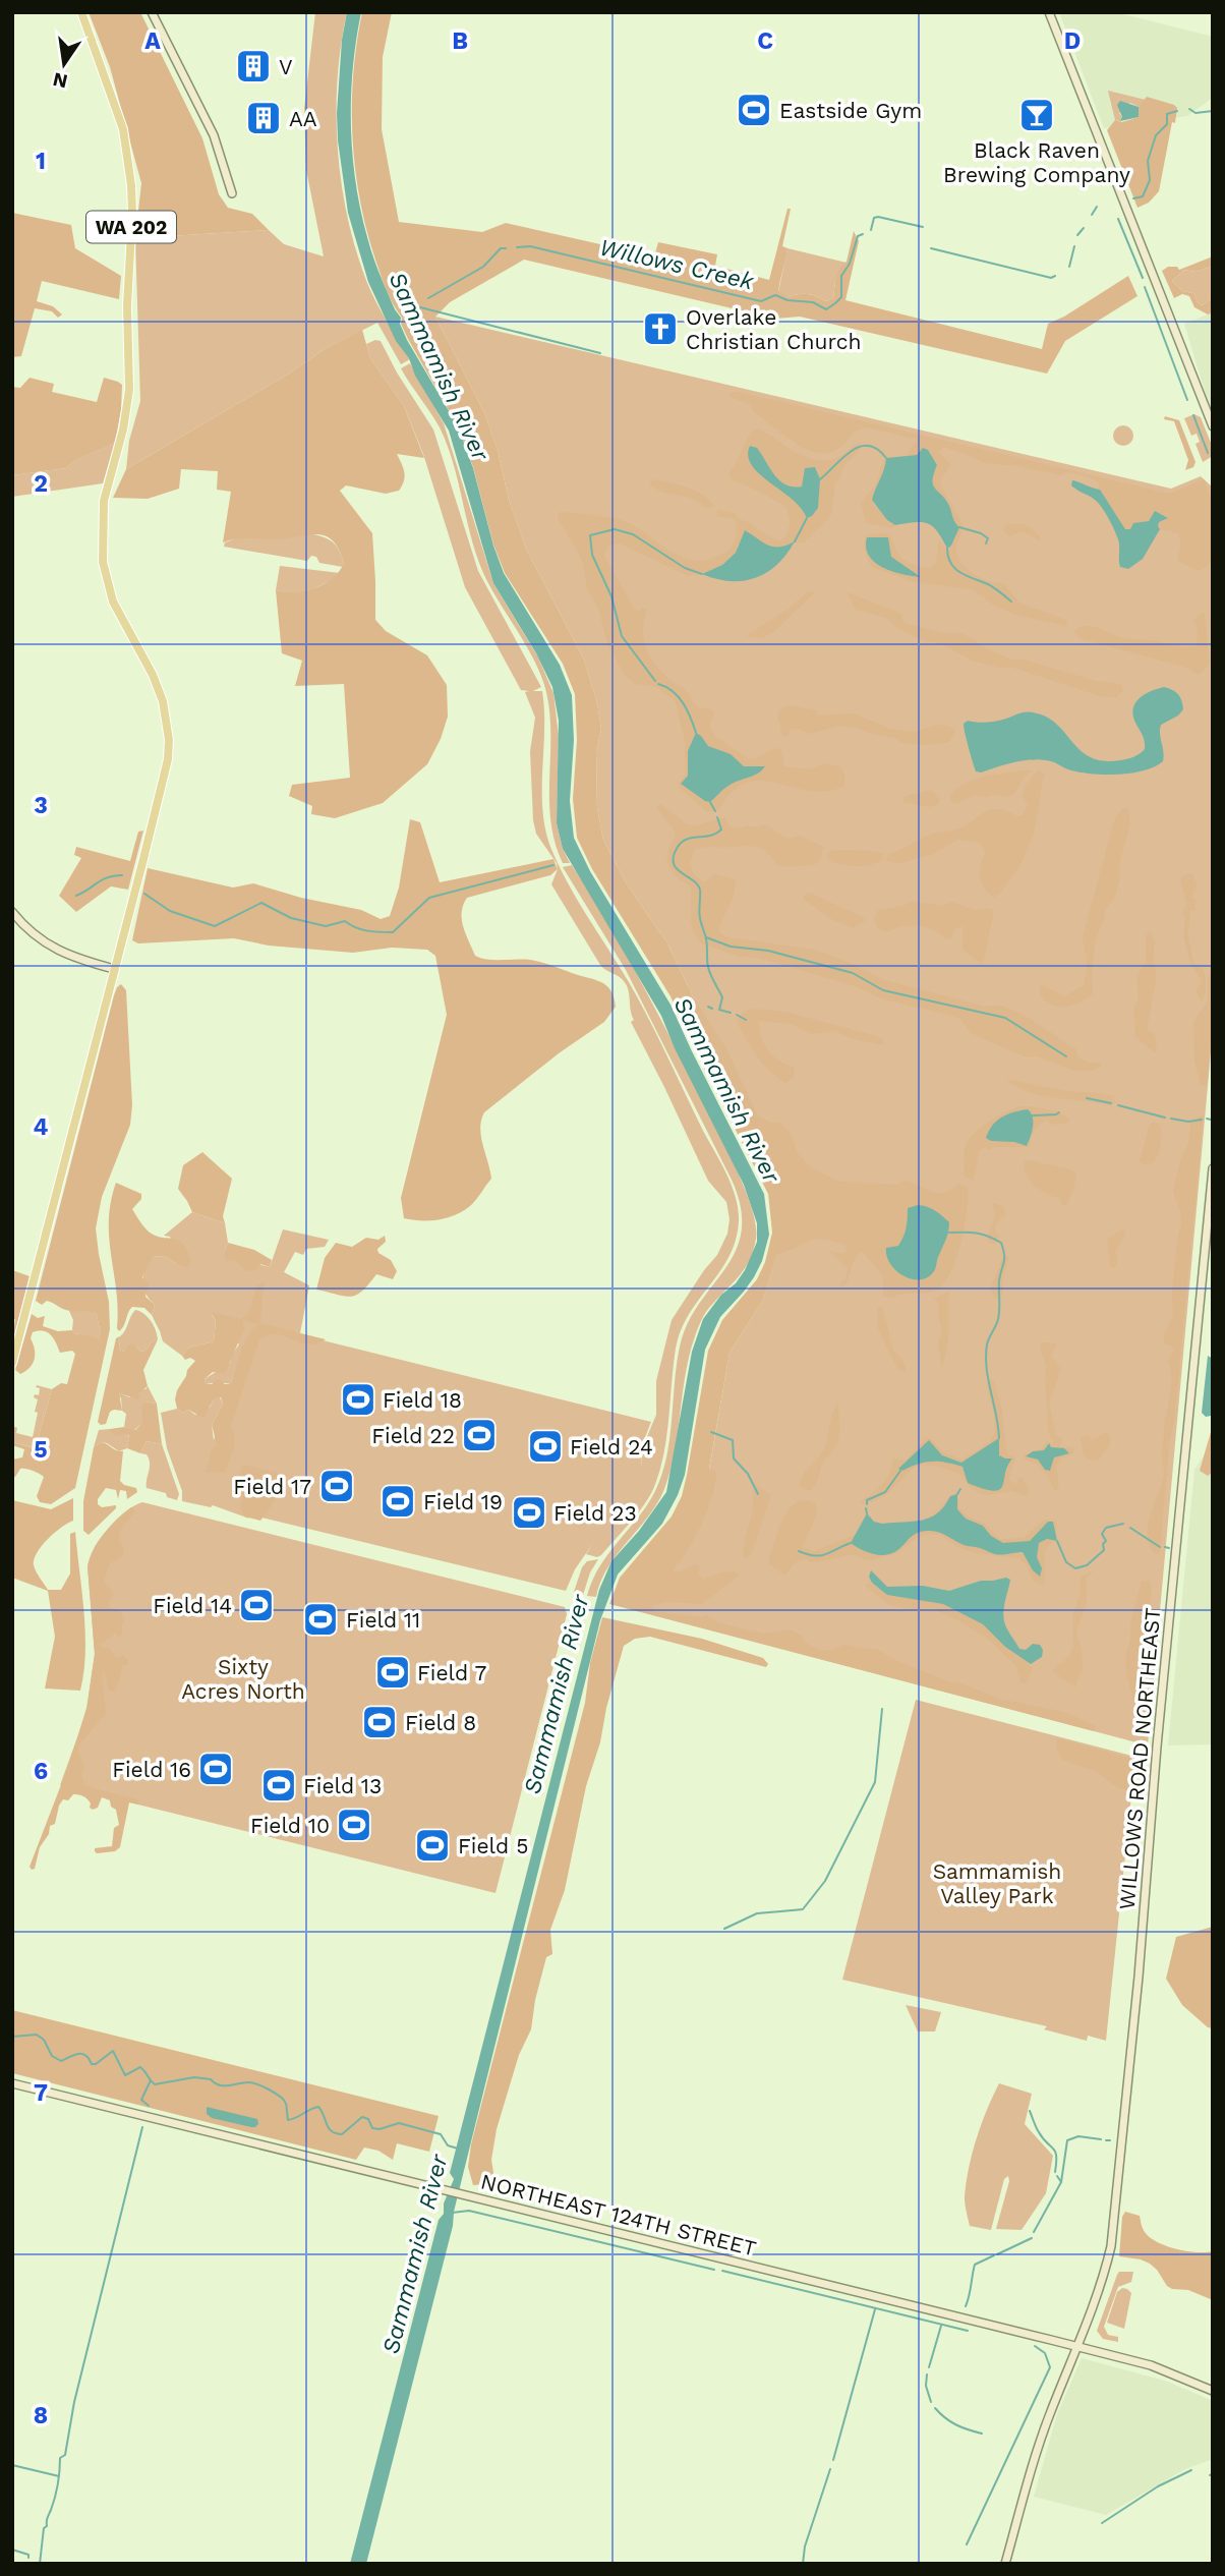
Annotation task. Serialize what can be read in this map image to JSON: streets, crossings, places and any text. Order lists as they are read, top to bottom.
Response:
{
  "streets": {
    "main road": ["WA 202", "WILLOWS ROAD NORTHEAST", "NORTHEAST 124TH STREET"]
  },
  "crossings": [
    ["WILLOWS ROAD NORTHEAST", "NORTHEAST 124TH STREET"]
  ],
  "water": ["Willows Creek", "Sammamish River"],
  "parks": ["Sixty Acres North", "Sammamish Valley Park"],
  "places": {
    "building": ["V", "AA"],
    "sports": [
      "Eastside Gym",
      "Field 18",
      "Field 22",
      "Field 24",
      "Field 17",
      "Field 19",
      "Field 23",
      "Field 14",
      "Field 11",
      "Field 7",
      "Field 8",
      "Field 16",
      "Field 13",
      "Field 10",
      "Field 5"
    ],
    "bar": ["Black Raven Brewing Company"],
    "church": ["Overlake Christian Church"]
  },
  "north": "bottom",
  "grid": {
    "columns": [
      "A",
      "B",
      "C",
      "D"
    ],
    "rows": [
      "1",
      "2",
      "3",
      "4",
      "5",
      "6",
      "7",
      "8"
    ]
  }
}
